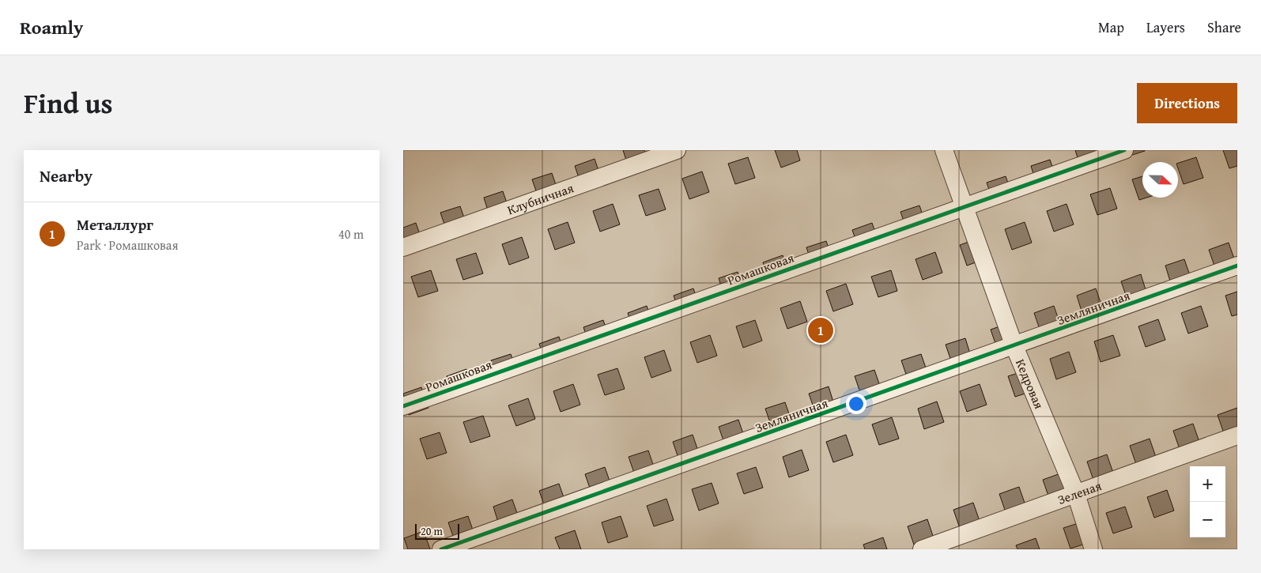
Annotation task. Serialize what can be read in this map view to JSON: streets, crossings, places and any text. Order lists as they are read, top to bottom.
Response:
{
  "streets": {
    "street": [
      "Клубничная",
      "Ромашковая",
      "Земляничная",
      "Кедровая",
      "Зеленая"
    ]
  },
  "crossings": [
    ["Ромашковая", "Кедровая"],
    ["Земляничная", "Кедровая"],
    ["Кедровая", "Зеленая"]
  ],
  "scale_bar": "20 m",
  "north": "right",
  "page": {
    "header": "Roamly",
    "nav": ["Map", "Layers", "Share"],
    "title": "Find us",
    "buttons": "Directions",
    "heading": "Nearby",
    "list": [
      {
        "mark": "1",
        "name": "Металлург",
        "note": "Park · Ромашковая",
        "value": "40 m"
      }
    ],
    "pins": "1",
    "map_buttons": ["+", "−"],
    "scale": "20 m"
  }
}
